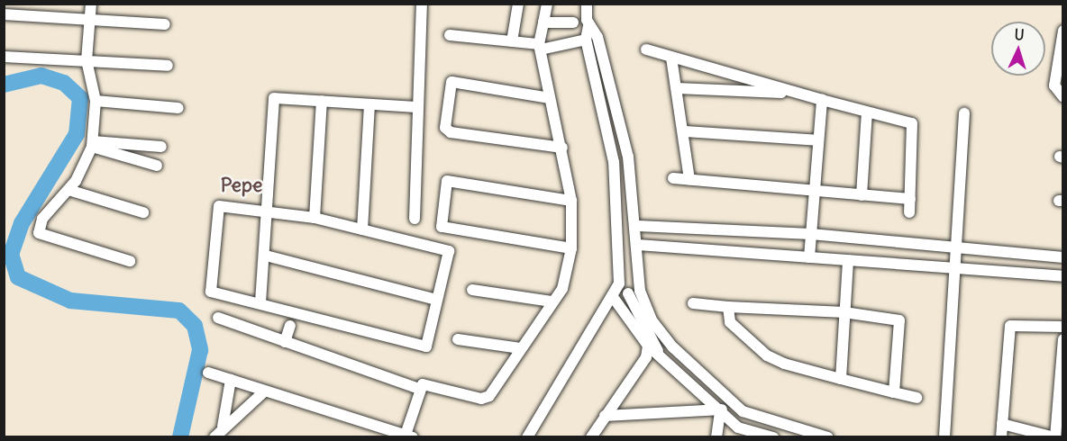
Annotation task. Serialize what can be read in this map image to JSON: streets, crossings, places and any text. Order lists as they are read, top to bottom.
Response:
{
  "districts": ["Pepe"],
  "north": "top"
}
